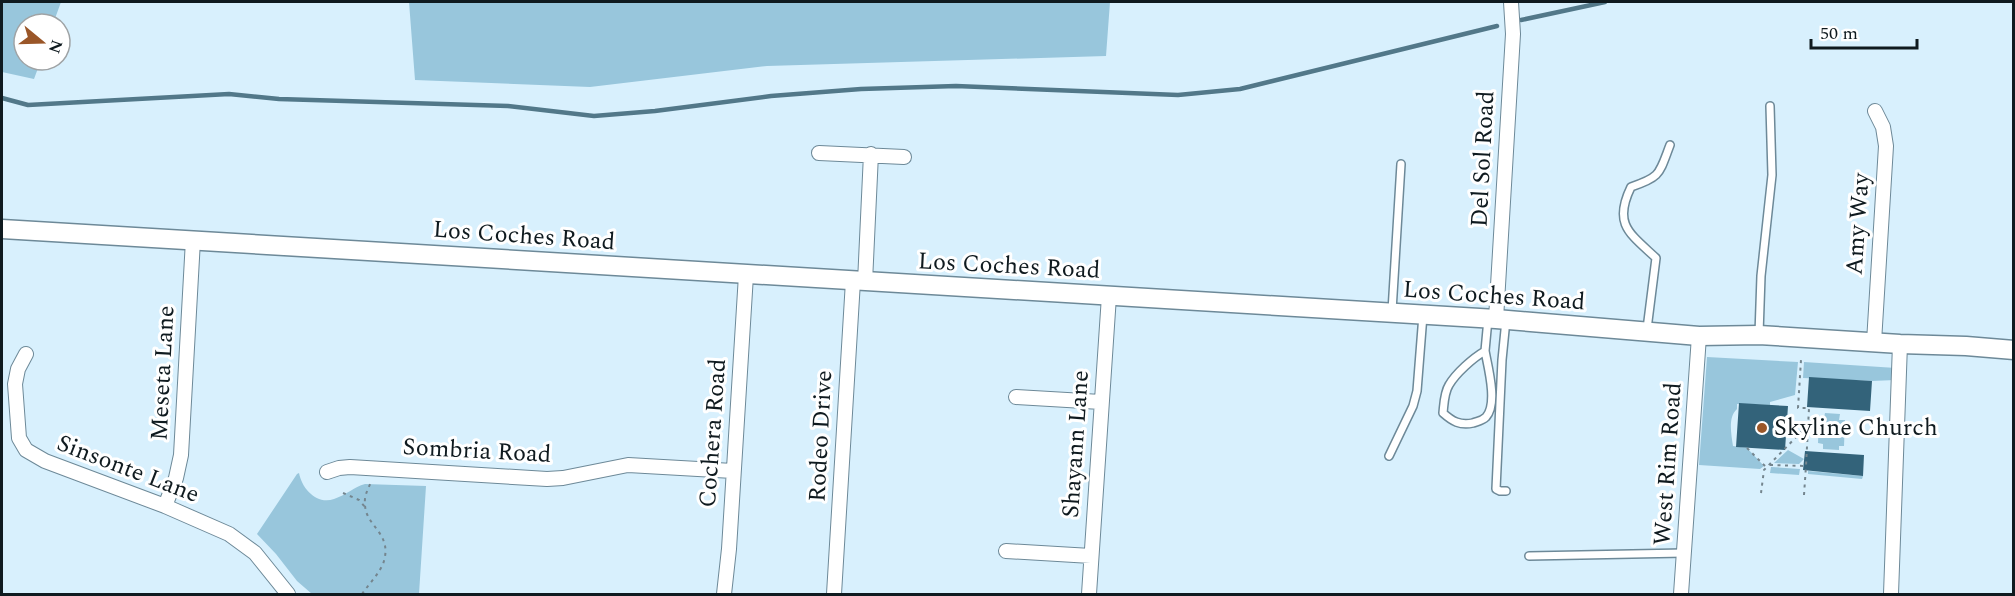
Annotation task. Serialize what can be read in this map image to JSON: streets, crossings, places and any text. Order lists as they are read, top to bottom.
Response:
{
  "streets": {
    "main road": ["Los Coches Road"],
    "street": [
      "Del Sol Road",
      "Amy Way",
      "Meseta Lane",
      "Cochera Road",
      "Rodeo Drive",
      "Shayann Lane",
      "Sombria Road",
      "West Rim Road",
      "Sinsonte Lane"
    ]
  },
  "crossings": [
    ["Del Sol Road", "Los Coches Road"],
    ["Amy Way", "Los Coches Road"],
    ["Los Coches Road", "Meseta Lane"],
    ["Los Coches Road", "Cochera Road"],
    ["Los Coches Road", "Rodeo Drive"],
    ["Los Coches Road", "Shayann Lane"],
    ["Los Coches Road", "West Rim Road"],
    ["Meseta Lane", "Sinsonte Lane"],
    ["Cochera Road", "Sombria Road"]
  ],
  "places": ["Skyline Church"],
  "scale_bar": "50 m",
  "north": "right"
}
